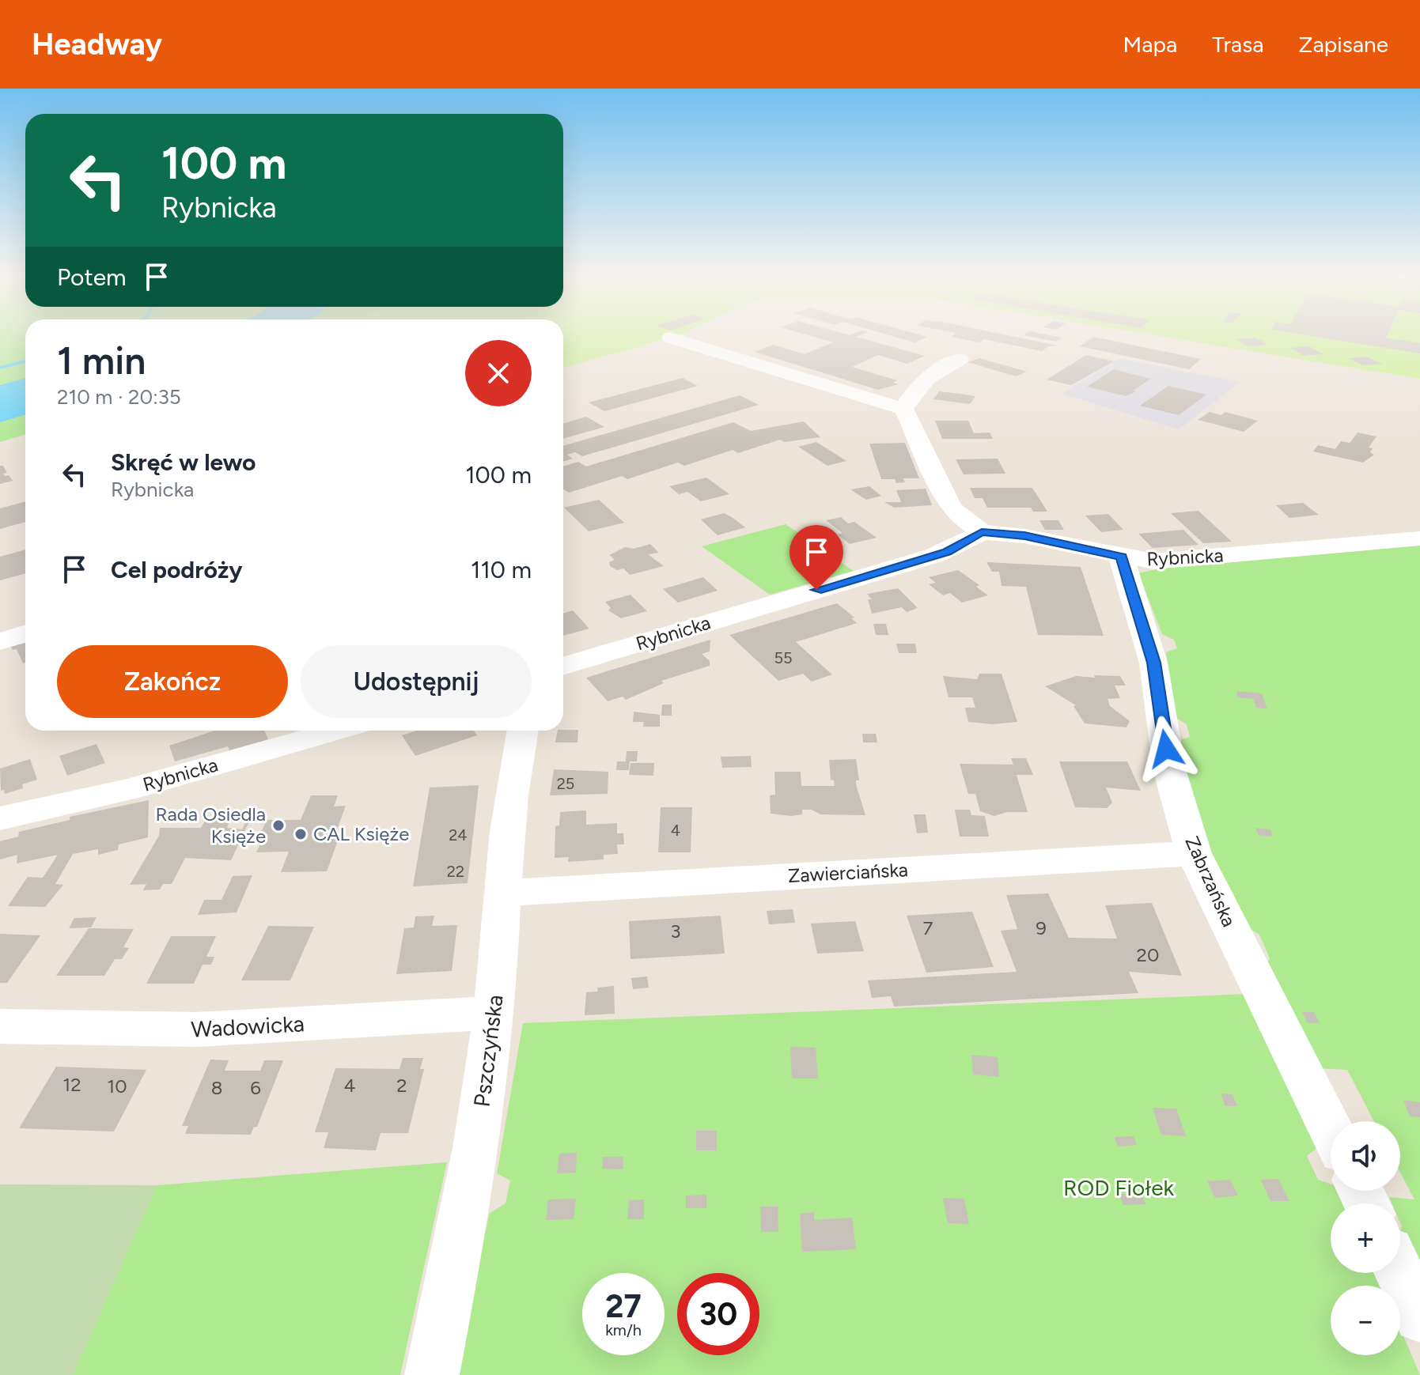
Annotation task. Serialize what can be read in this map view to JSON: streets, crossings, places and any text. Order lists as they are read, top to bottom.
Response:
{
  "streets": {
    "street": [
      "Rybnicka",
      "Zawierciańska",
      "Zabrzańska",
      "Wadowicka",
      "Pszczyńska"
    ]
  },
  "crossings": [
    ["Rybnicka", "Zabrzańska"],
    ["Zawierciańska", "Zabrzańska"],
    ["Zawierciańska", "Pszczyńska"],
    ["Wadowicka", "Pszczyńska"]
  ],
  "parks": ["ROD Fiołek"],
  "places": ["Rada Osiedla Księże", "CAL Księże"],
  "house_numbers": [
    "55",
    "25",
    "4",
    "24",
    "22",
    "7",
    "9",
    "3",
    "20",
    "12",
    "4",
    "2",
    "10",
    "8",
    "6"
  ],
  "page": {
    "header": "Headway",
    "nav": ["Mapa", "Trasa", "Zapisane"],
    "turn": ["100 m", "Rybnicka"],
    "then": "Potem",
    "heading": ["1 min", "210 m · 20:35"],
    "list": [
      {
        "name": "Skręć w lewo",
        "note": "Rybnicka",
        "value": "100 m"
      },
      {
        "name": "Cel podróży",
        "value": "110 m"
      }
    ],
    "buttons": ["Zakończ", "Udostępnij"],
    "map_buttons": ["+", "−"],
    "speed": "27 km/h",
    "limit": "30"
  }
}
